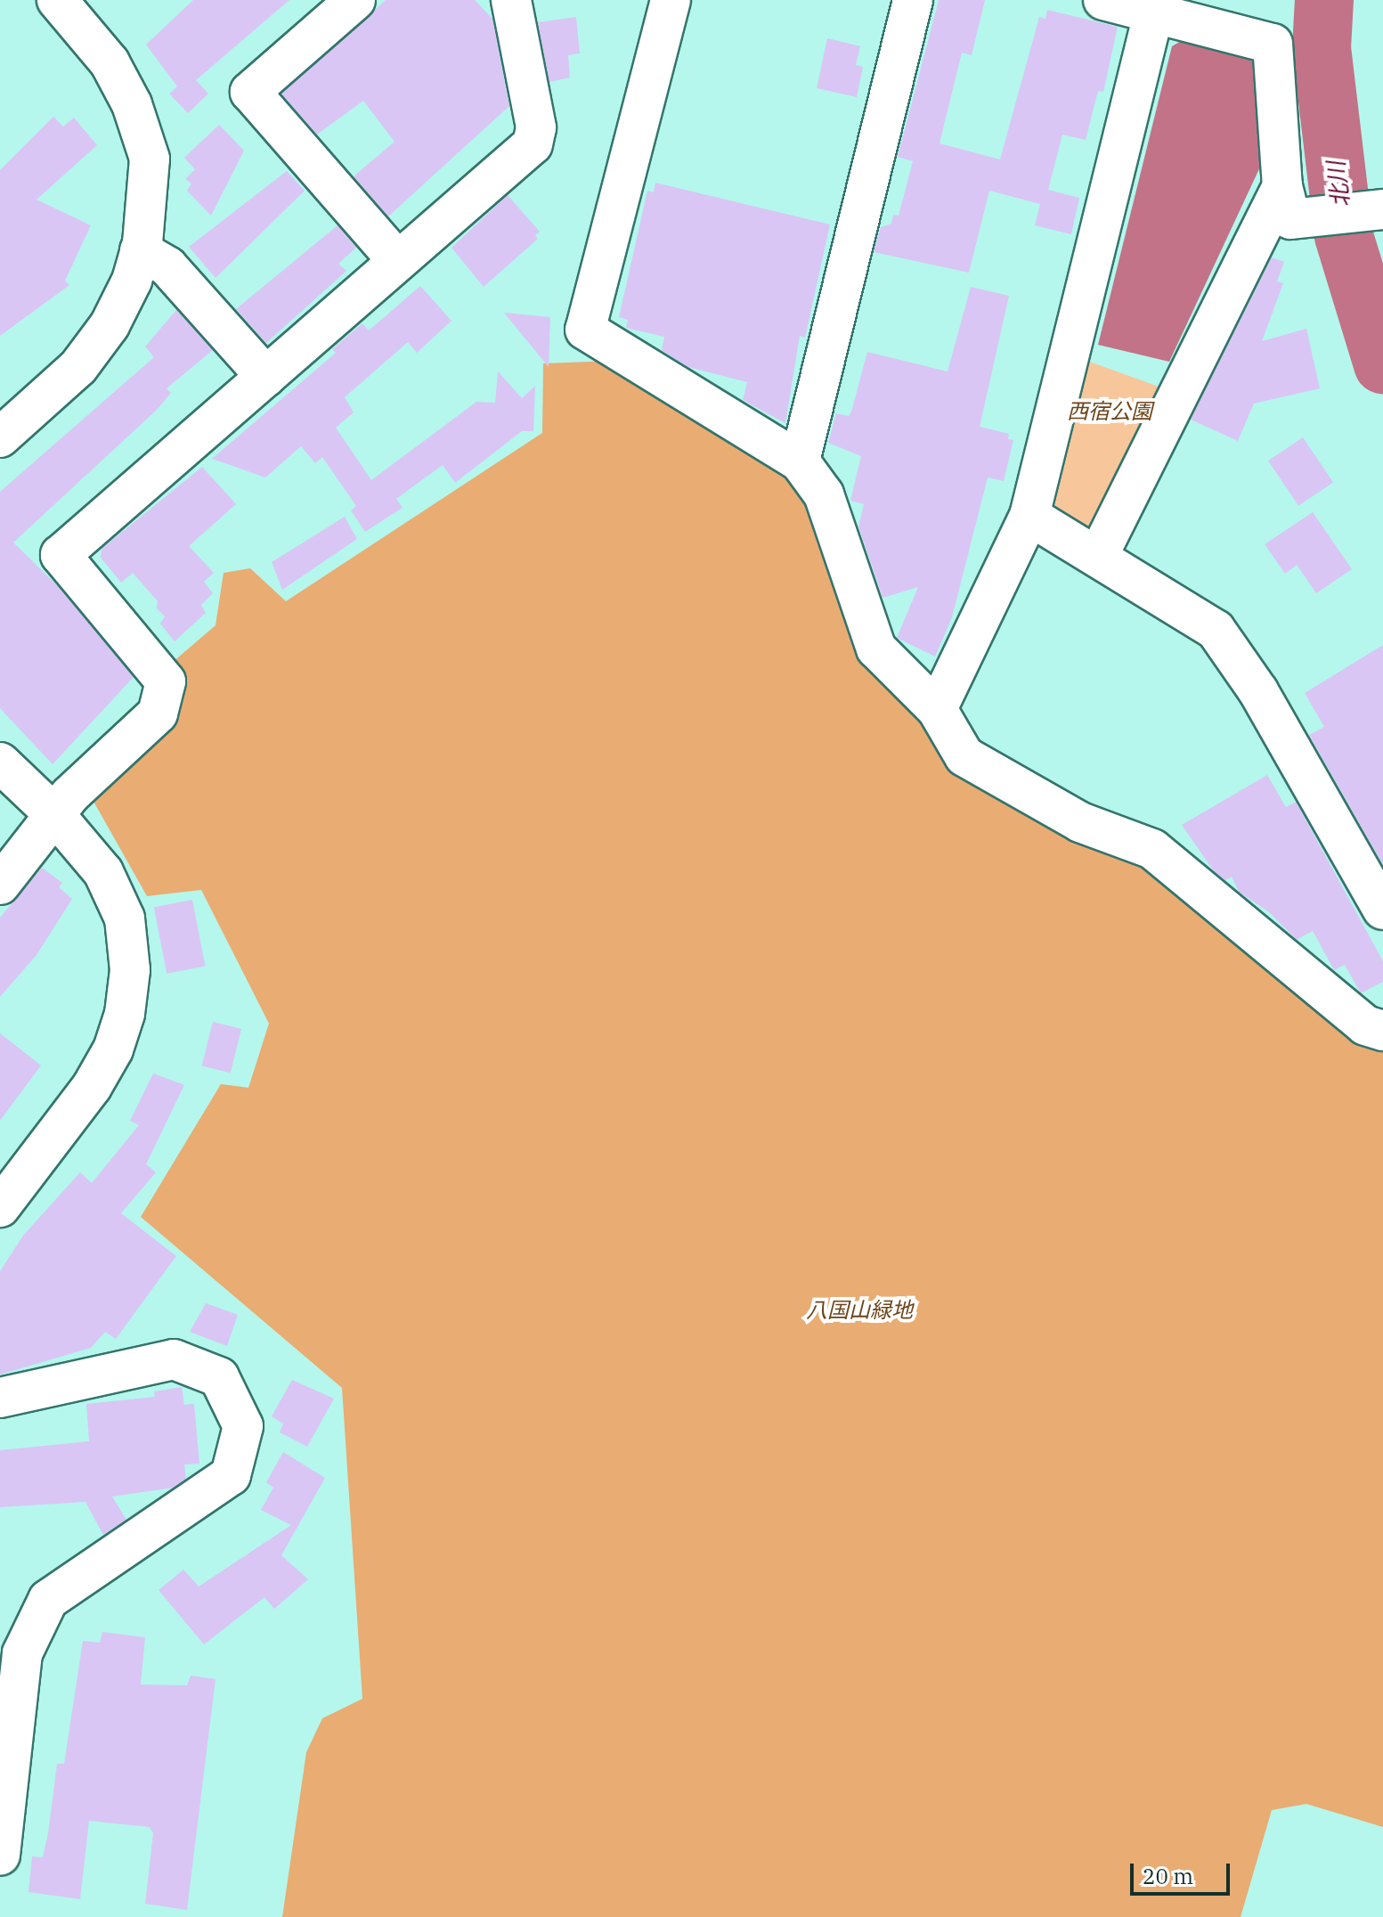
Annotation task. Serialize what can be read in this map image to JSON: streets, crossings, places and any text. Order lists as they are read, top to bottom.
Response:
{
  "water": ["北川"],
  "parks": ["西宿公園", "八国山緑地"],
  "scale_bar": "20 m"
}
